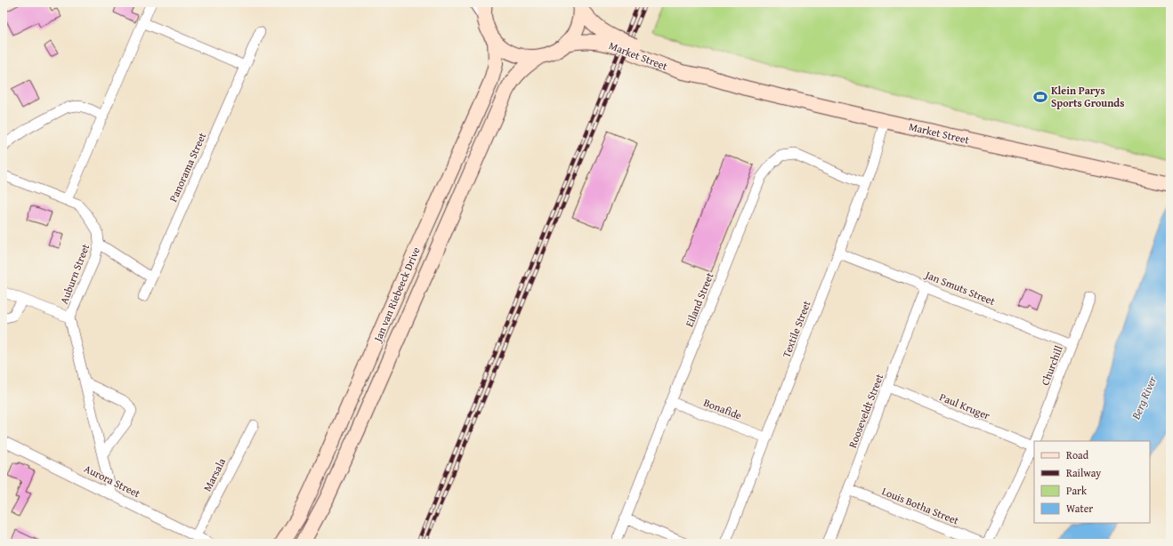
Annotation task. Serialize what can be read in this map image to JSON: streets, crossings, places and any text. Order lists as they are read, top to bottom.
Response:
{
  "streets": {
    "main road": ["Market Street", "Jan van Riebeeck Drive"],
    "street": [
      "Panorama Street",
      "Auburn Street",
      "Jan Smuts Street",
      "Eiland Street",
      "Textile Street",
      "Churchill",
      "Paul Kruger",
      "Bonafide",
      "Rooseveldt Street",
      "Marsala",
      "Aurora Street",
      "Louis Botha Street"
    ]
  },
  "crossings": [
    ["Market Street", "Textile Street"],
    ["Auburn Street", "Aurora Street"],
    ["Jan Smuts Street", "Textile Street"],
    ["Jan Smuts Street", "Churchill"],
    ["Jan Smuts Street", "Rooseveldt Street"],
    ["Eiland Street", "Textile Street"],
    ["Eiland Street", "Bonafide"],
    ["Textile Street", "Bonafide"],
    ["Paul Kruger", "Rooseveldt Street"],
    ["Rooseveldt Street", "Louis Botha Street"],
    ["Marsala", "Aurora Street"]
  ],
  "water": ["Berg River"],
  "places": {
    "sports": ["Klein Parys Sports Grounds"]
  },
  "legend": [
    "Road",
    "Railway",
    "Park",
    "Water"
  ]
}
